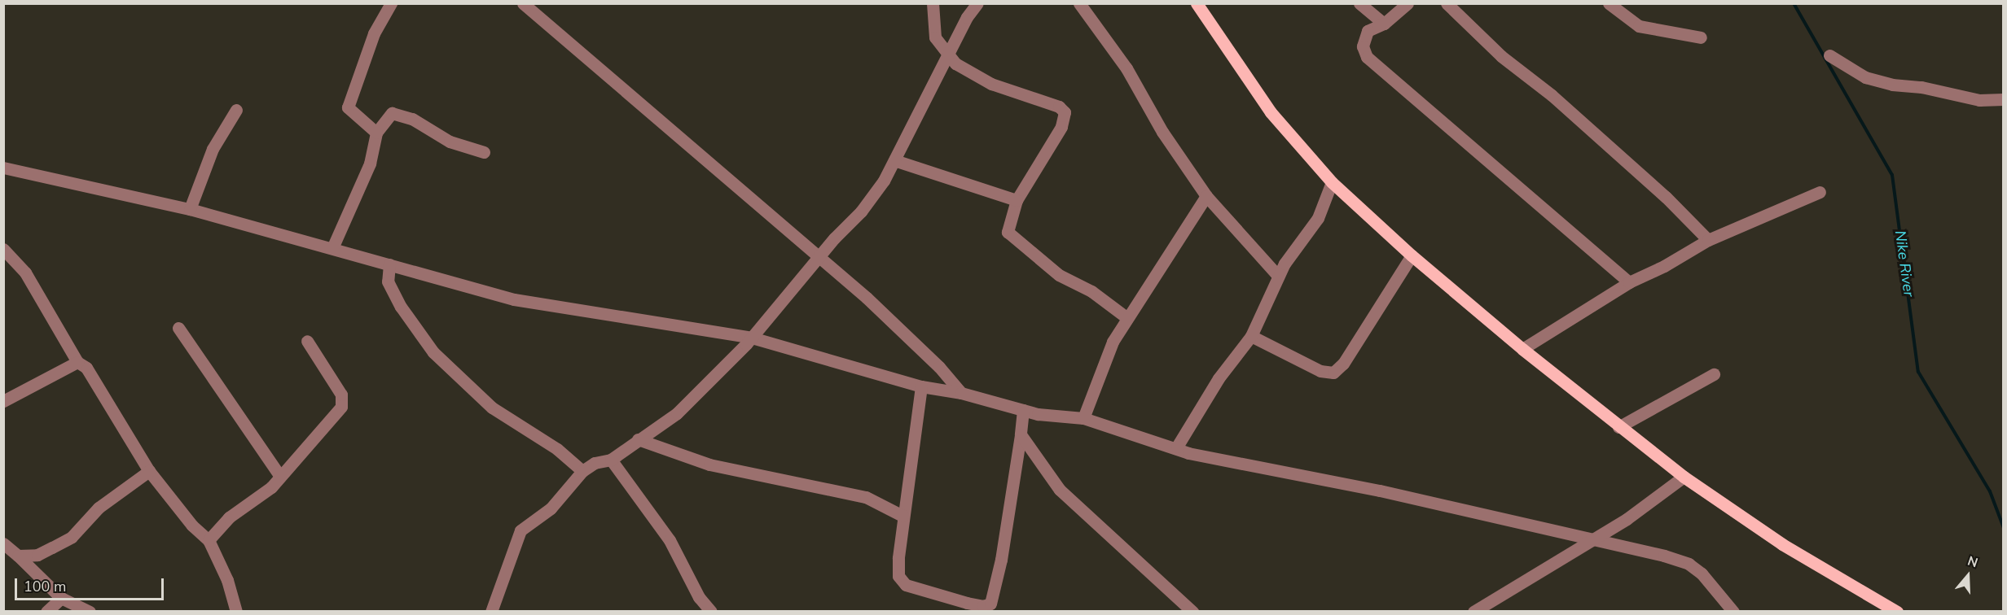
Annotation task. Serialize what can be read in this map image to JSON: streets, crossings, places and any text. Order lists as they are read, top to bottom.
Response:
{
  "water": ["Nike River"],
  "scale_bar": "100 m",
  "north": "top"
}
